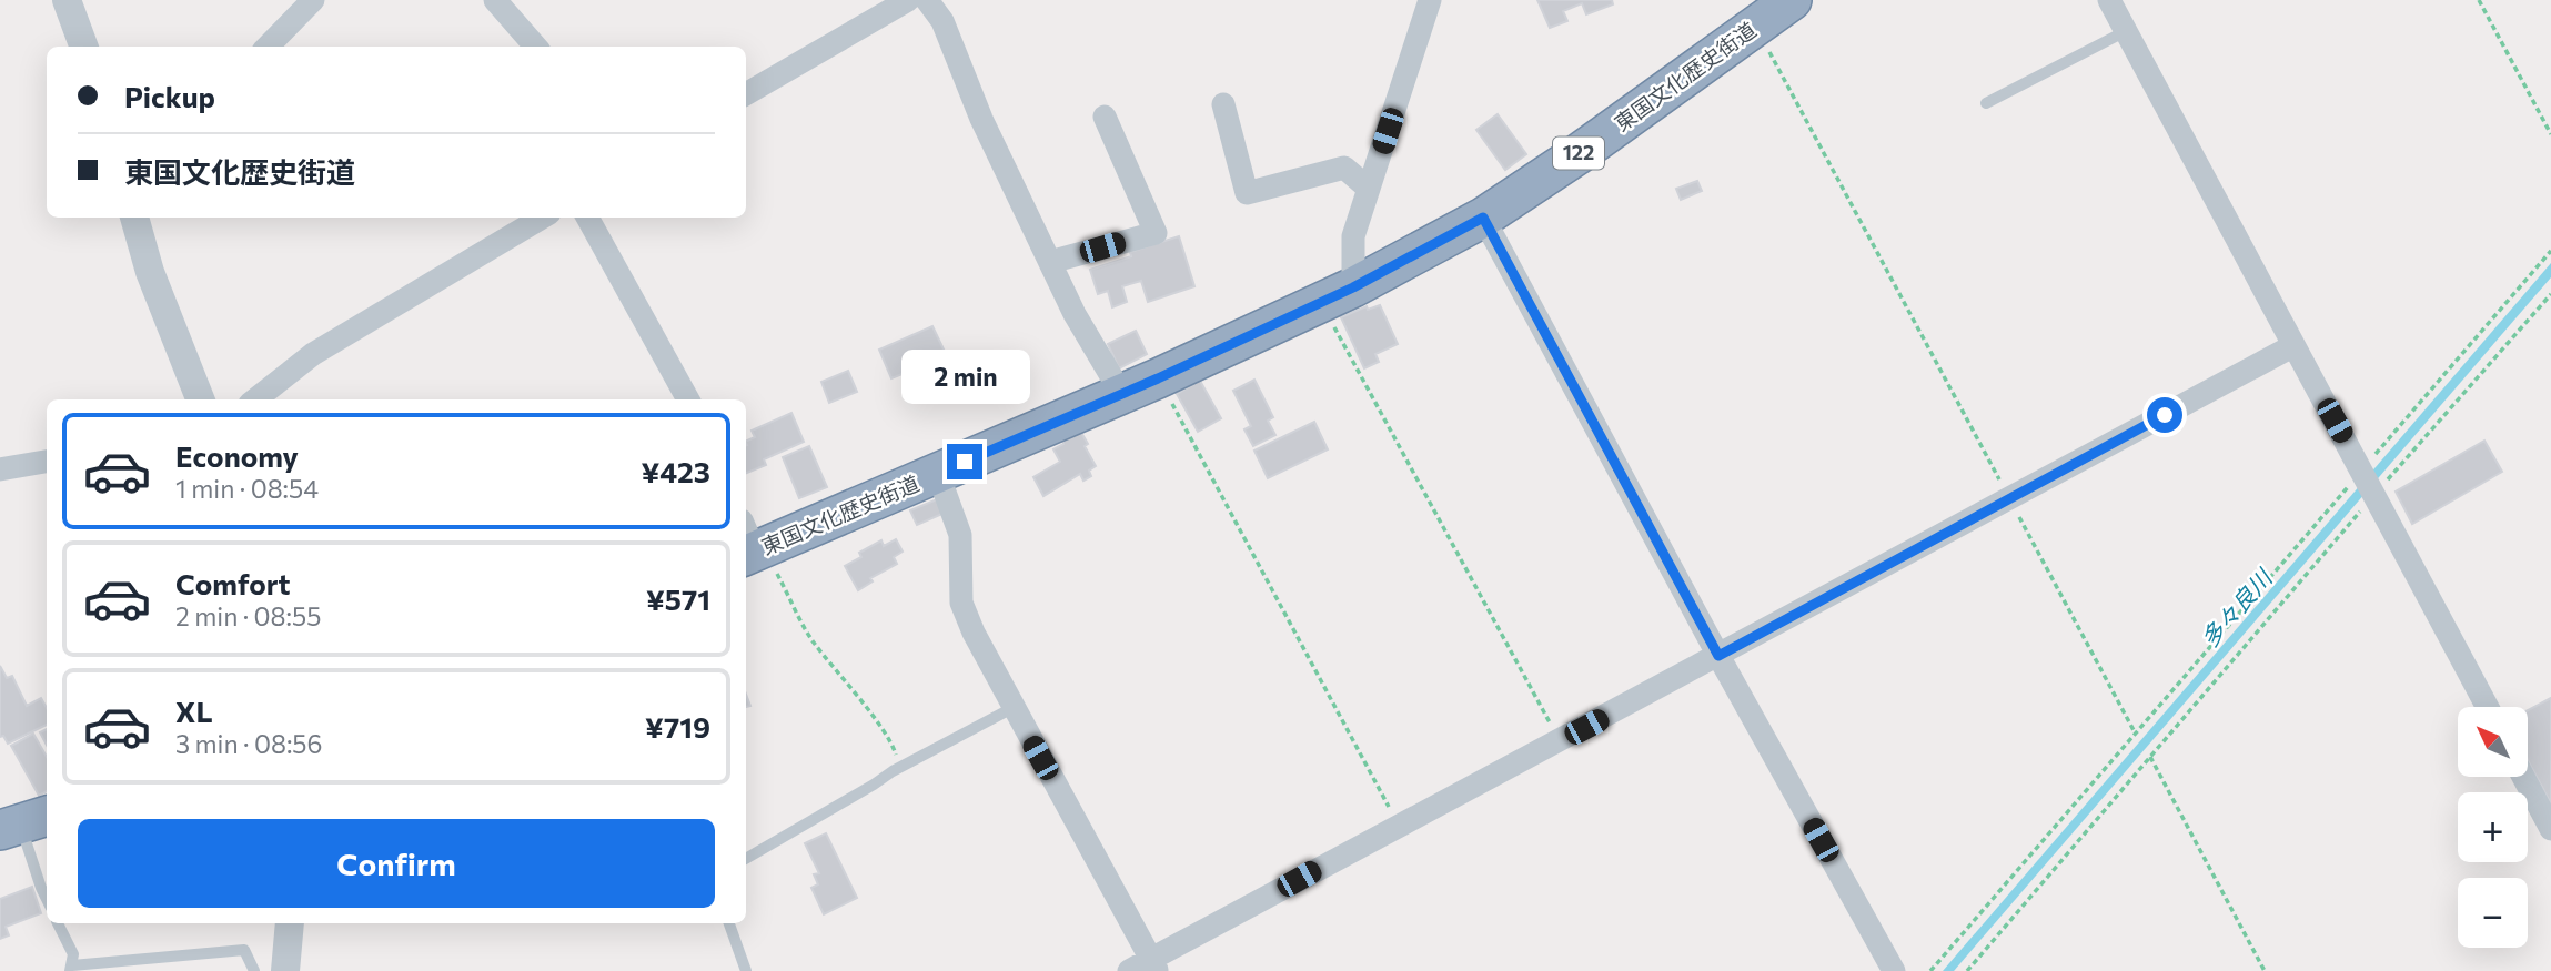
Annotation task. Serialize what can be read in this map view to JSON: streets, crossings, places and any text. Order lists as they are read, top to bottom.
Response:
{
  "streets": {
    "highway": ["東国文化歴史街道", "122"]
  },
  "water": ["多々良川"],
  "north": "top left",
  "page": {
    "banner": ["Pickup", "東国文化歴史街道"],
    "bubble": "2 min",
    "list": [
      {
        "name": "Economy",
        "note": "1 min · 08:54",
        "value": "¥423"
      },
      {
        "name": "Comfort",
        "note": "2 min · 08:55",
        "value": "¥571"
      },
      {
        "name": "XL",
        "note": "3 min · 08:56",
        "value": "¥719"
      }
    ],
    "map_buttons": ["+", "−"],
    "buttons": "Confirm"
  }
}
